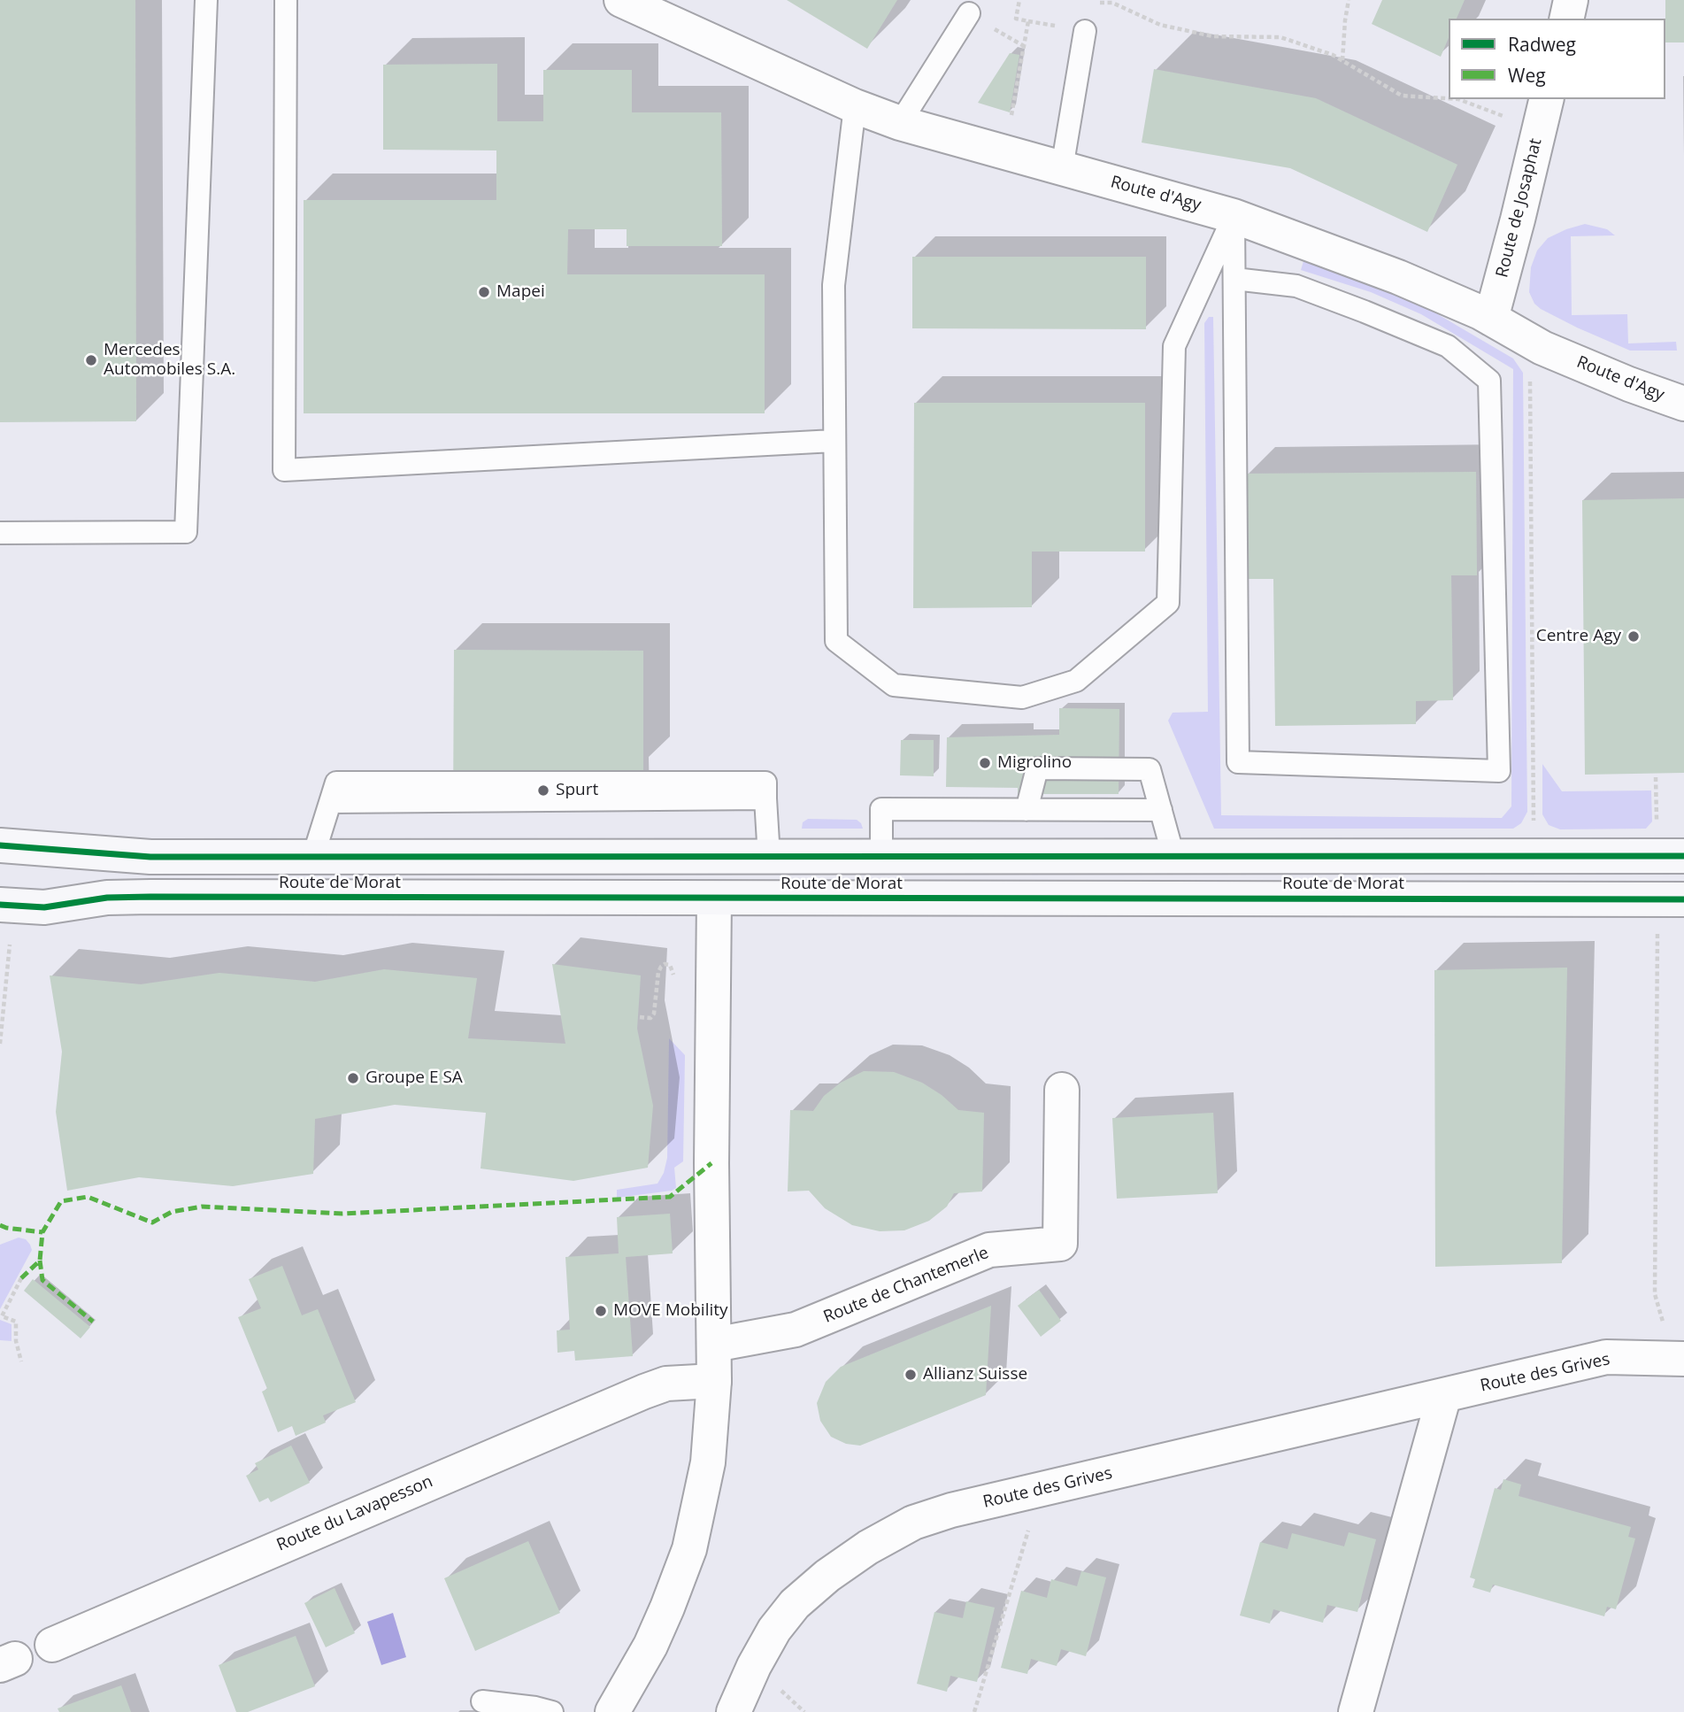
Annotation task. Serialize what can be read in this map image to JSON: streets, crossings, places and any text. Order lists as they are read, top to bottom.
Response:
{
  "streets": {
    "main road": ["Route de Morat"],
    "street": [
      "Route d'Agy",
      "Route de Josaphat",
      "Route de Chantemerle",
      "Route des Grives",
      "Route du Lavapesson"
    ]
  },
  "crossings": [
    ["Route d'Agy", "Route de Josaphat"]
  ],
  "places": [
    "Mapei",
    "Mercedes Automobiles S.A.",
    "Centre Agy",
    "Migrolino",
    "Spurt",
    "Groupe E SA",
    "MOVE Mobility",
    "Allianz Suisse"
  ],
  "legend": ["Radweg", "Weg"]
}
